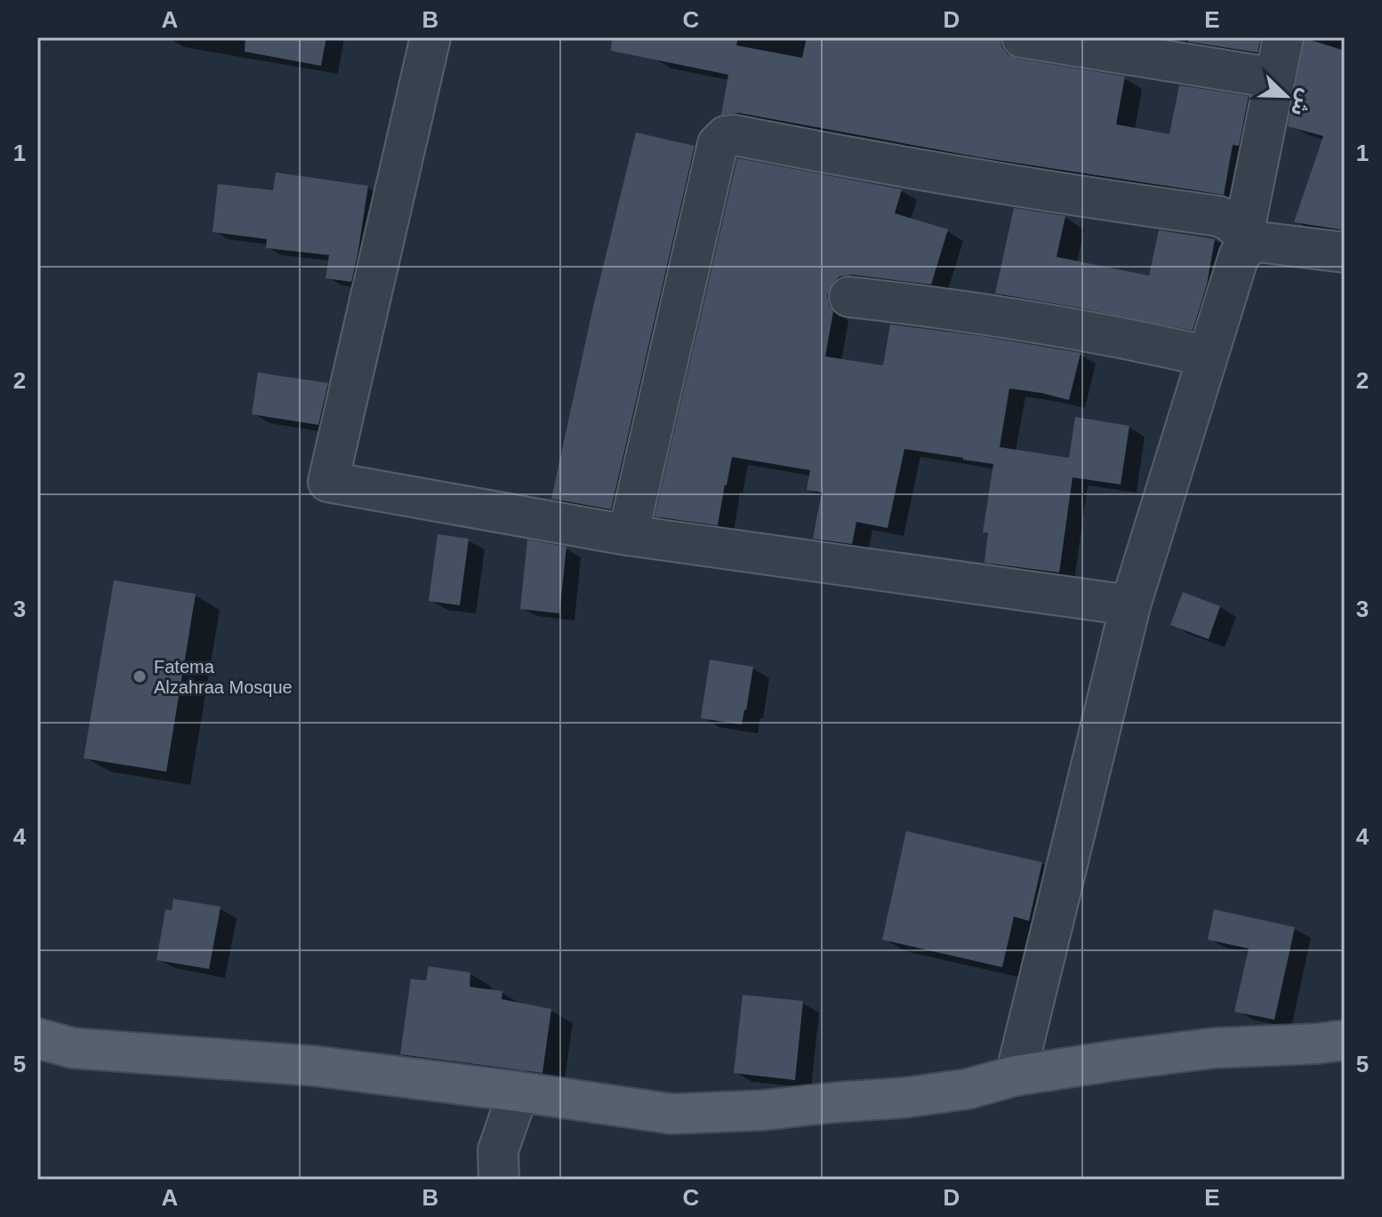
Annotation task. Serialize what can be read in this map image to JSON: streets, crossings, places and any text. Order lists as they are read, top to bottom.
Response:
{
  "places": ["Fatema Alzahraa Mosque"],
  "north": "bottom right",
  "grid": {
    "columns": [
      "A",
      "B",
      "C",
      "D",
      "E"
    ],
    "rows": [
      "1",
      "2",
      "3",
      "4",
      "5"
    ]
  }
}
